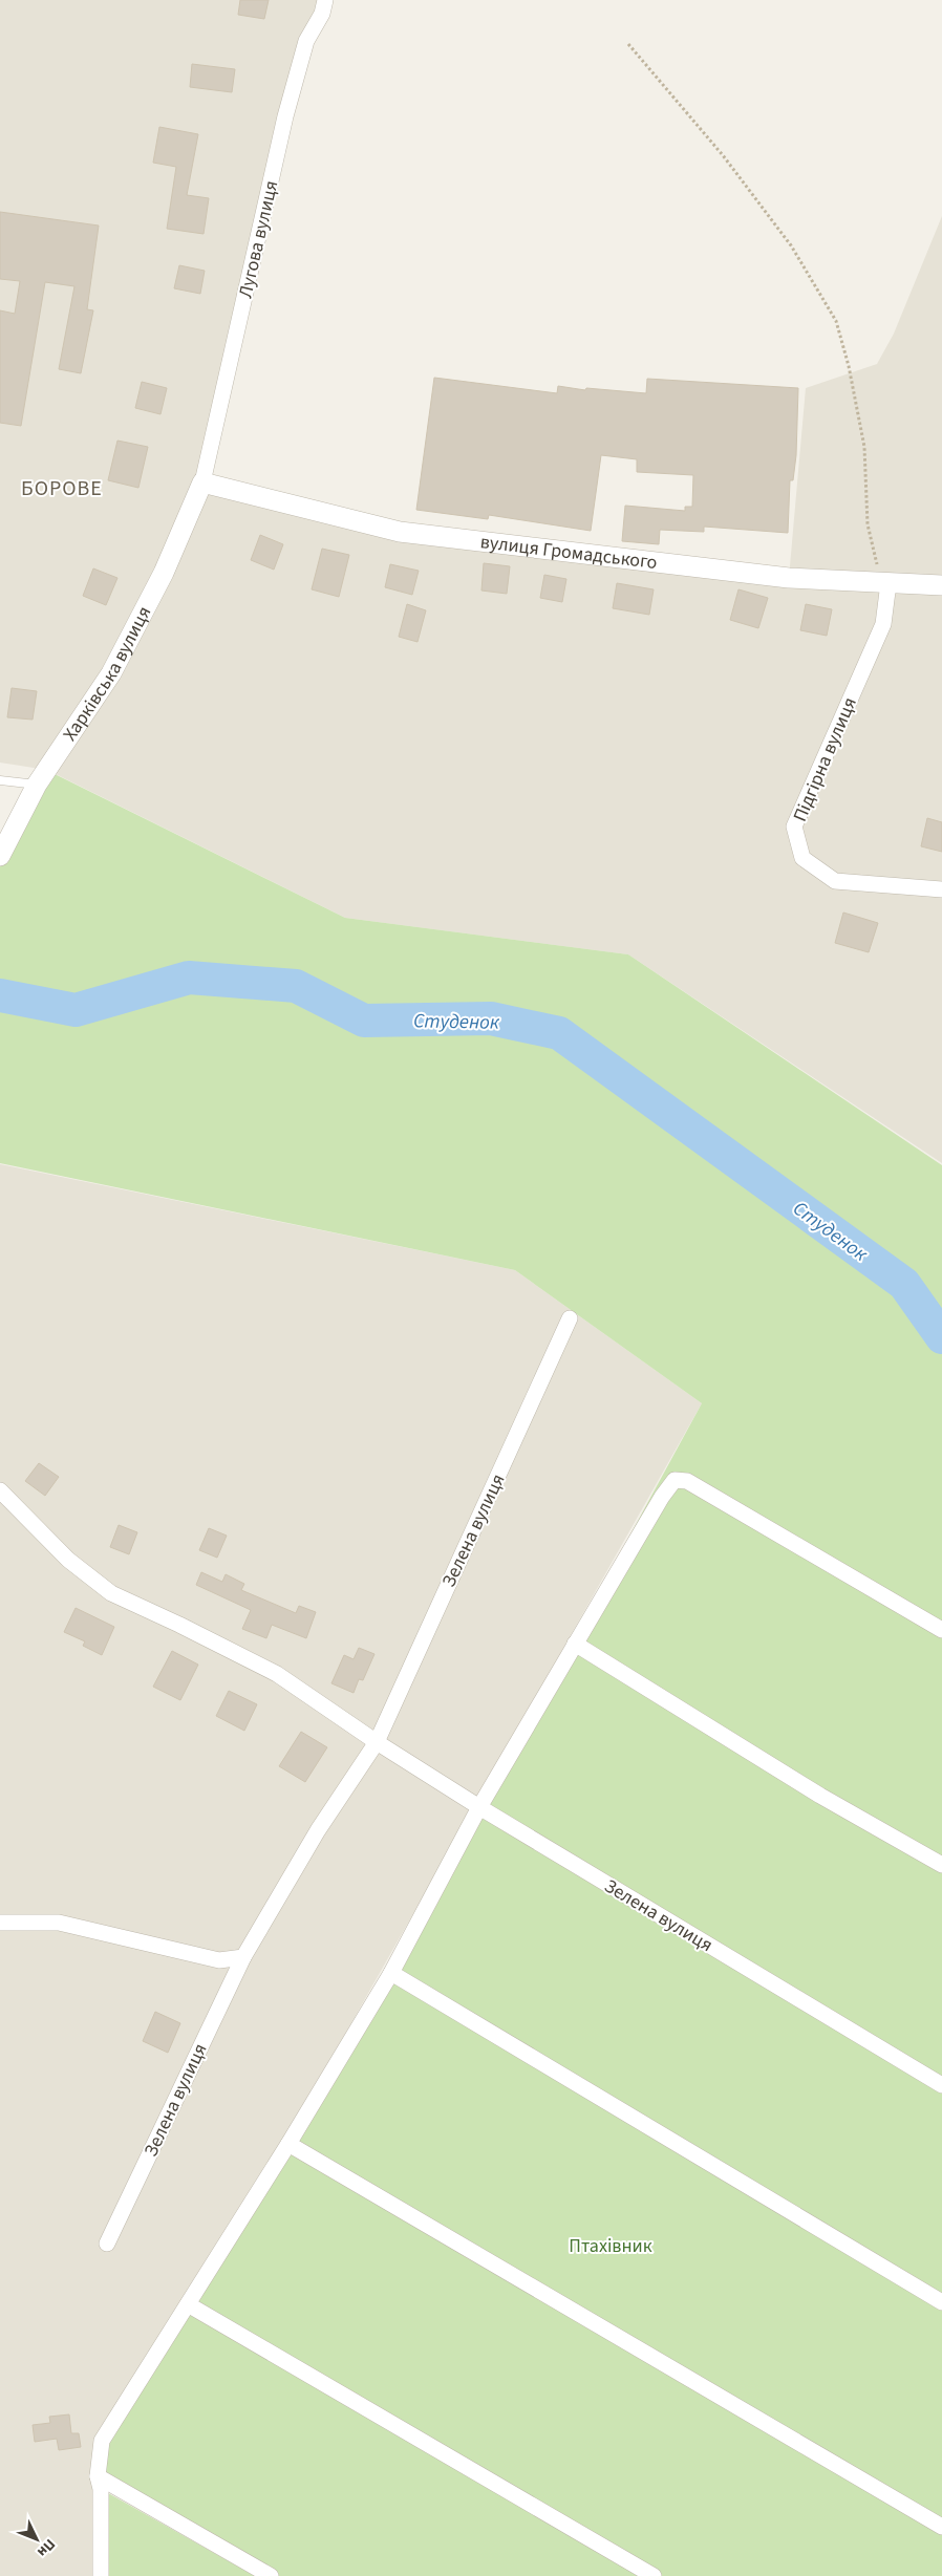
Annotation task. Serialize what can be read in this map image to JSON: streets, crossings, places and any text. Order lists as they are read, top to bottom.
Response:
{
  "streets": {
    "street": [
      "Лугова вулиця",
      "вулиця Громадського",
      "Харківська вулиця",
      "Підгірна вулиця",
      "Зелена вулиця"
    ]
  },
  "crossings": [
    ["Лугова вулиця", "вулиця Громадського"],
    ["Лугова вулиця", "Харківська вулиця"],
    ["вулиця Громадського", "Харківська вулиця"],
    ["вулиця Громадського", "Підгірна вулиця"]
  ],
  "districts": ["БОРОВЕ"],
  "water": ["Студенок"],
  "parks": ["Птахівник"],
  "north": "bottom right"
}
